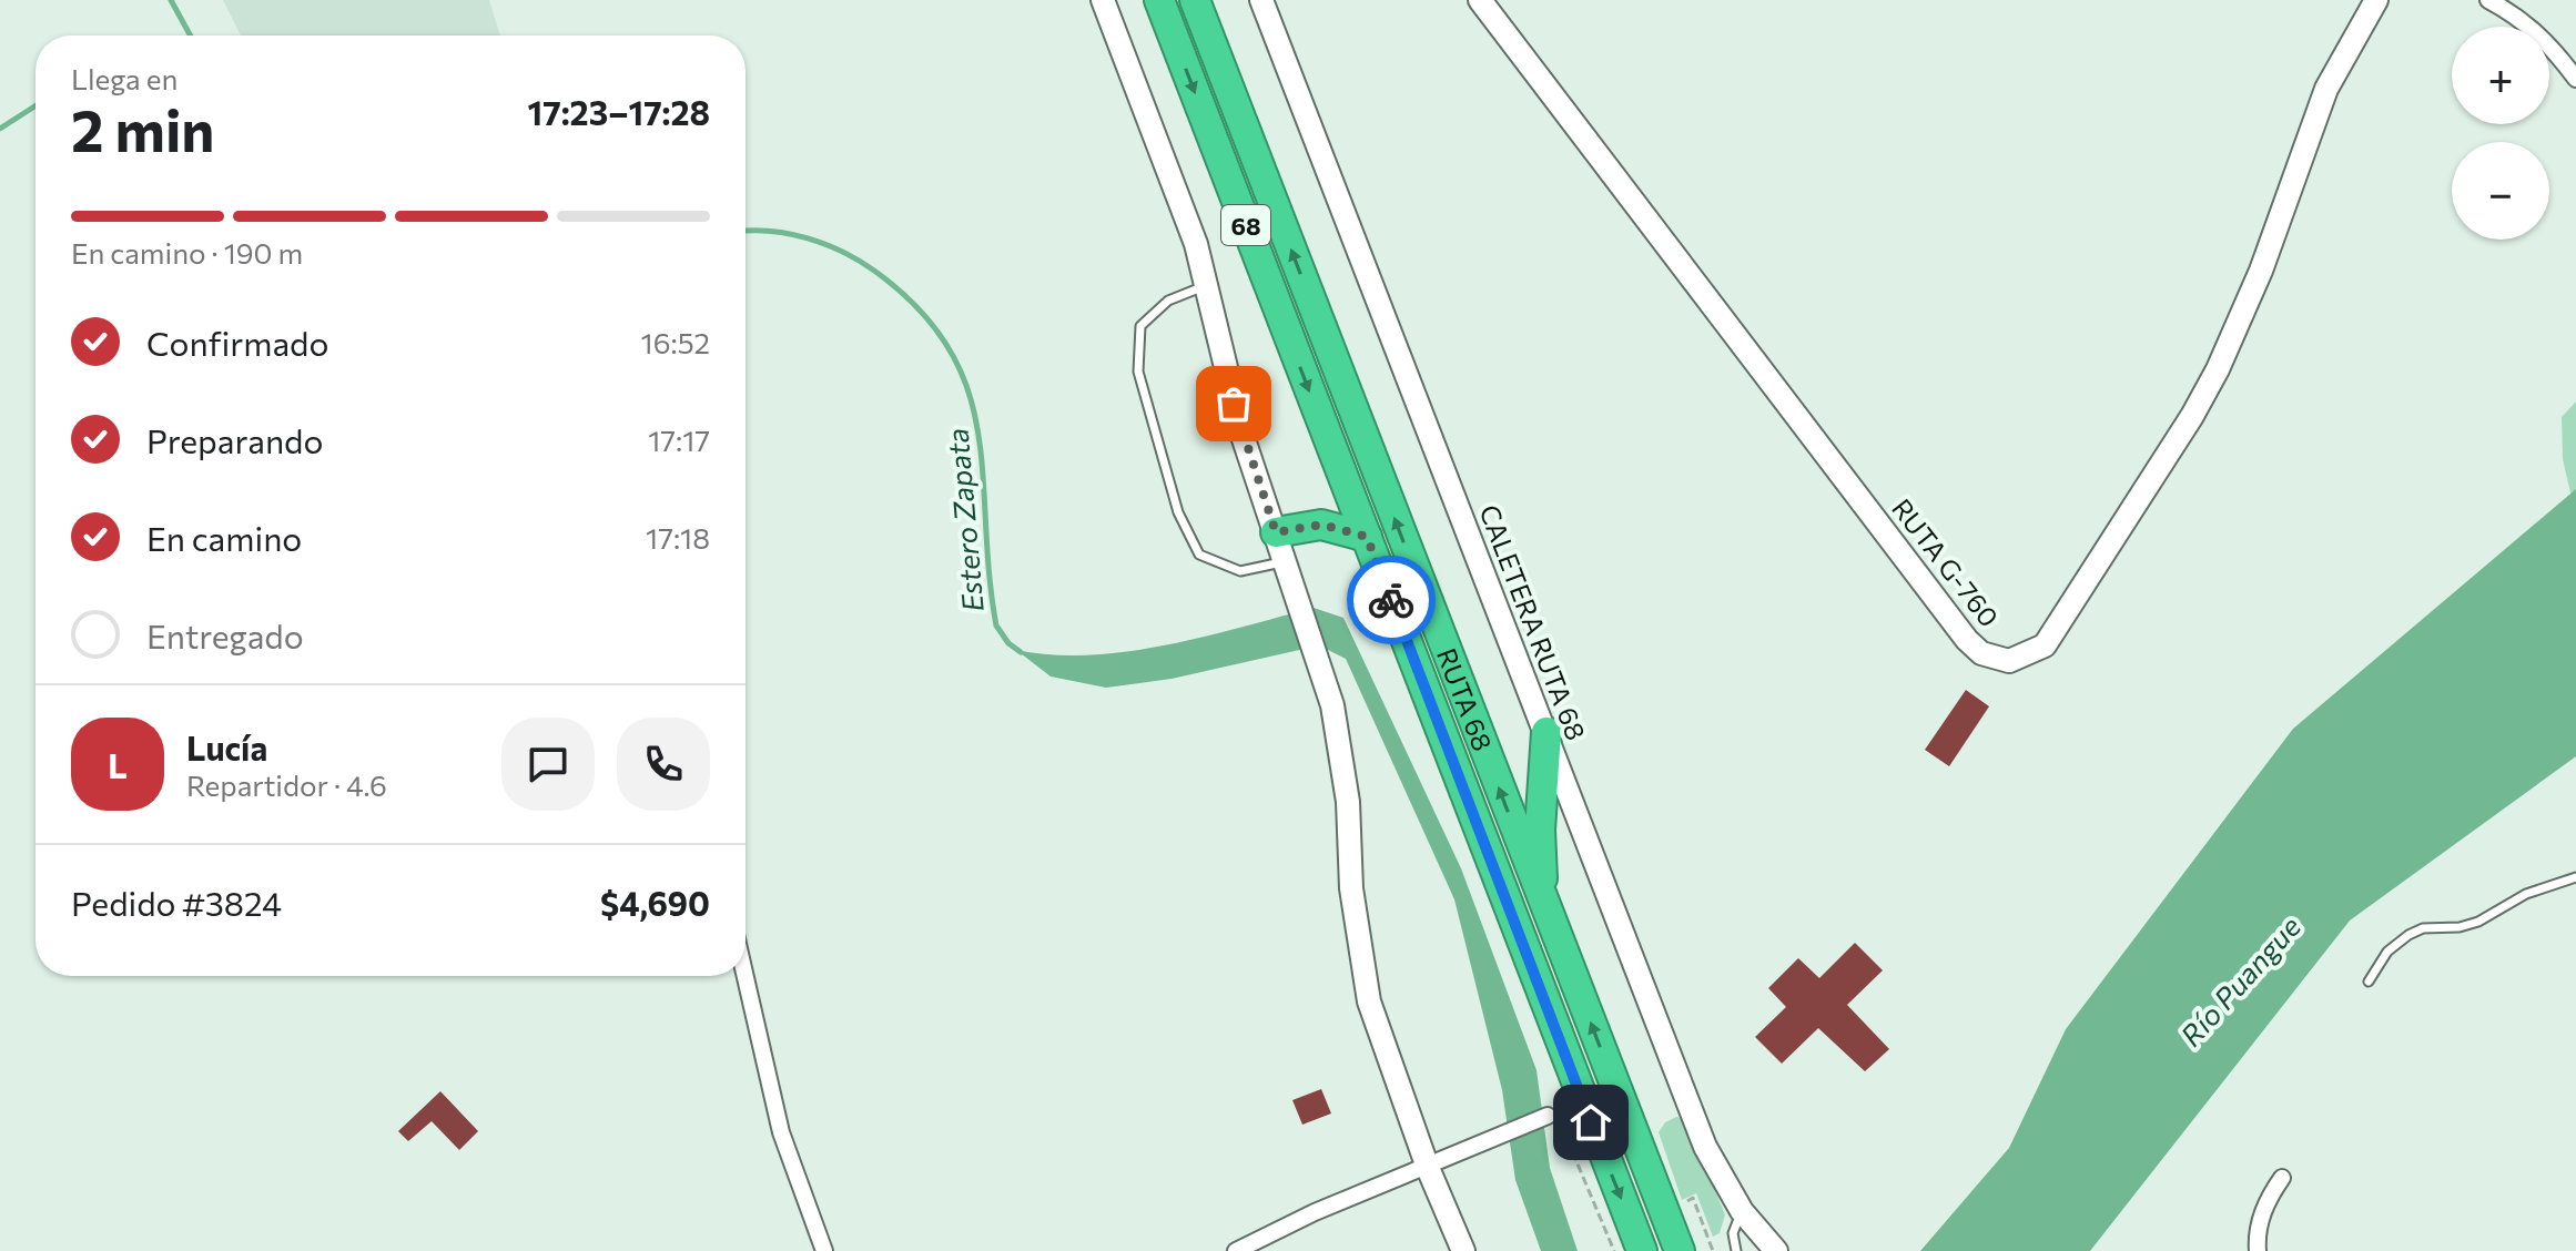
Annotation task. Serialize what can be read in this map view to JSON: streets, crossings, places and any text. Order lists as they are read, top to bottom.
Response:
{
  "streets": {
    "highway": ["68", "RUTA 68"],
    "street": ["RUTA G-760", "CALETERA RUTA 68"]
  },
  "water": ["Estero Zapata", "Río Puangue"],
  "page": {
    "map_buttons": ["+", "−"],
    "heading": ["2 min", "Llega en", "17:23–17:28"],
    "panel": [
      "Lucía",
      "Repartidor · 4.6",
      "Pedido #3824",
      "$4,690"
    ],
    "bar": "En camino · 190 m",
    "list": [
      ["Confirmado", "16:52"],
      ["Preparando", "17:17"],
      ["En camino", "17:18"],
      "Entregado"
    ],
    "round": "L"
  }
}
